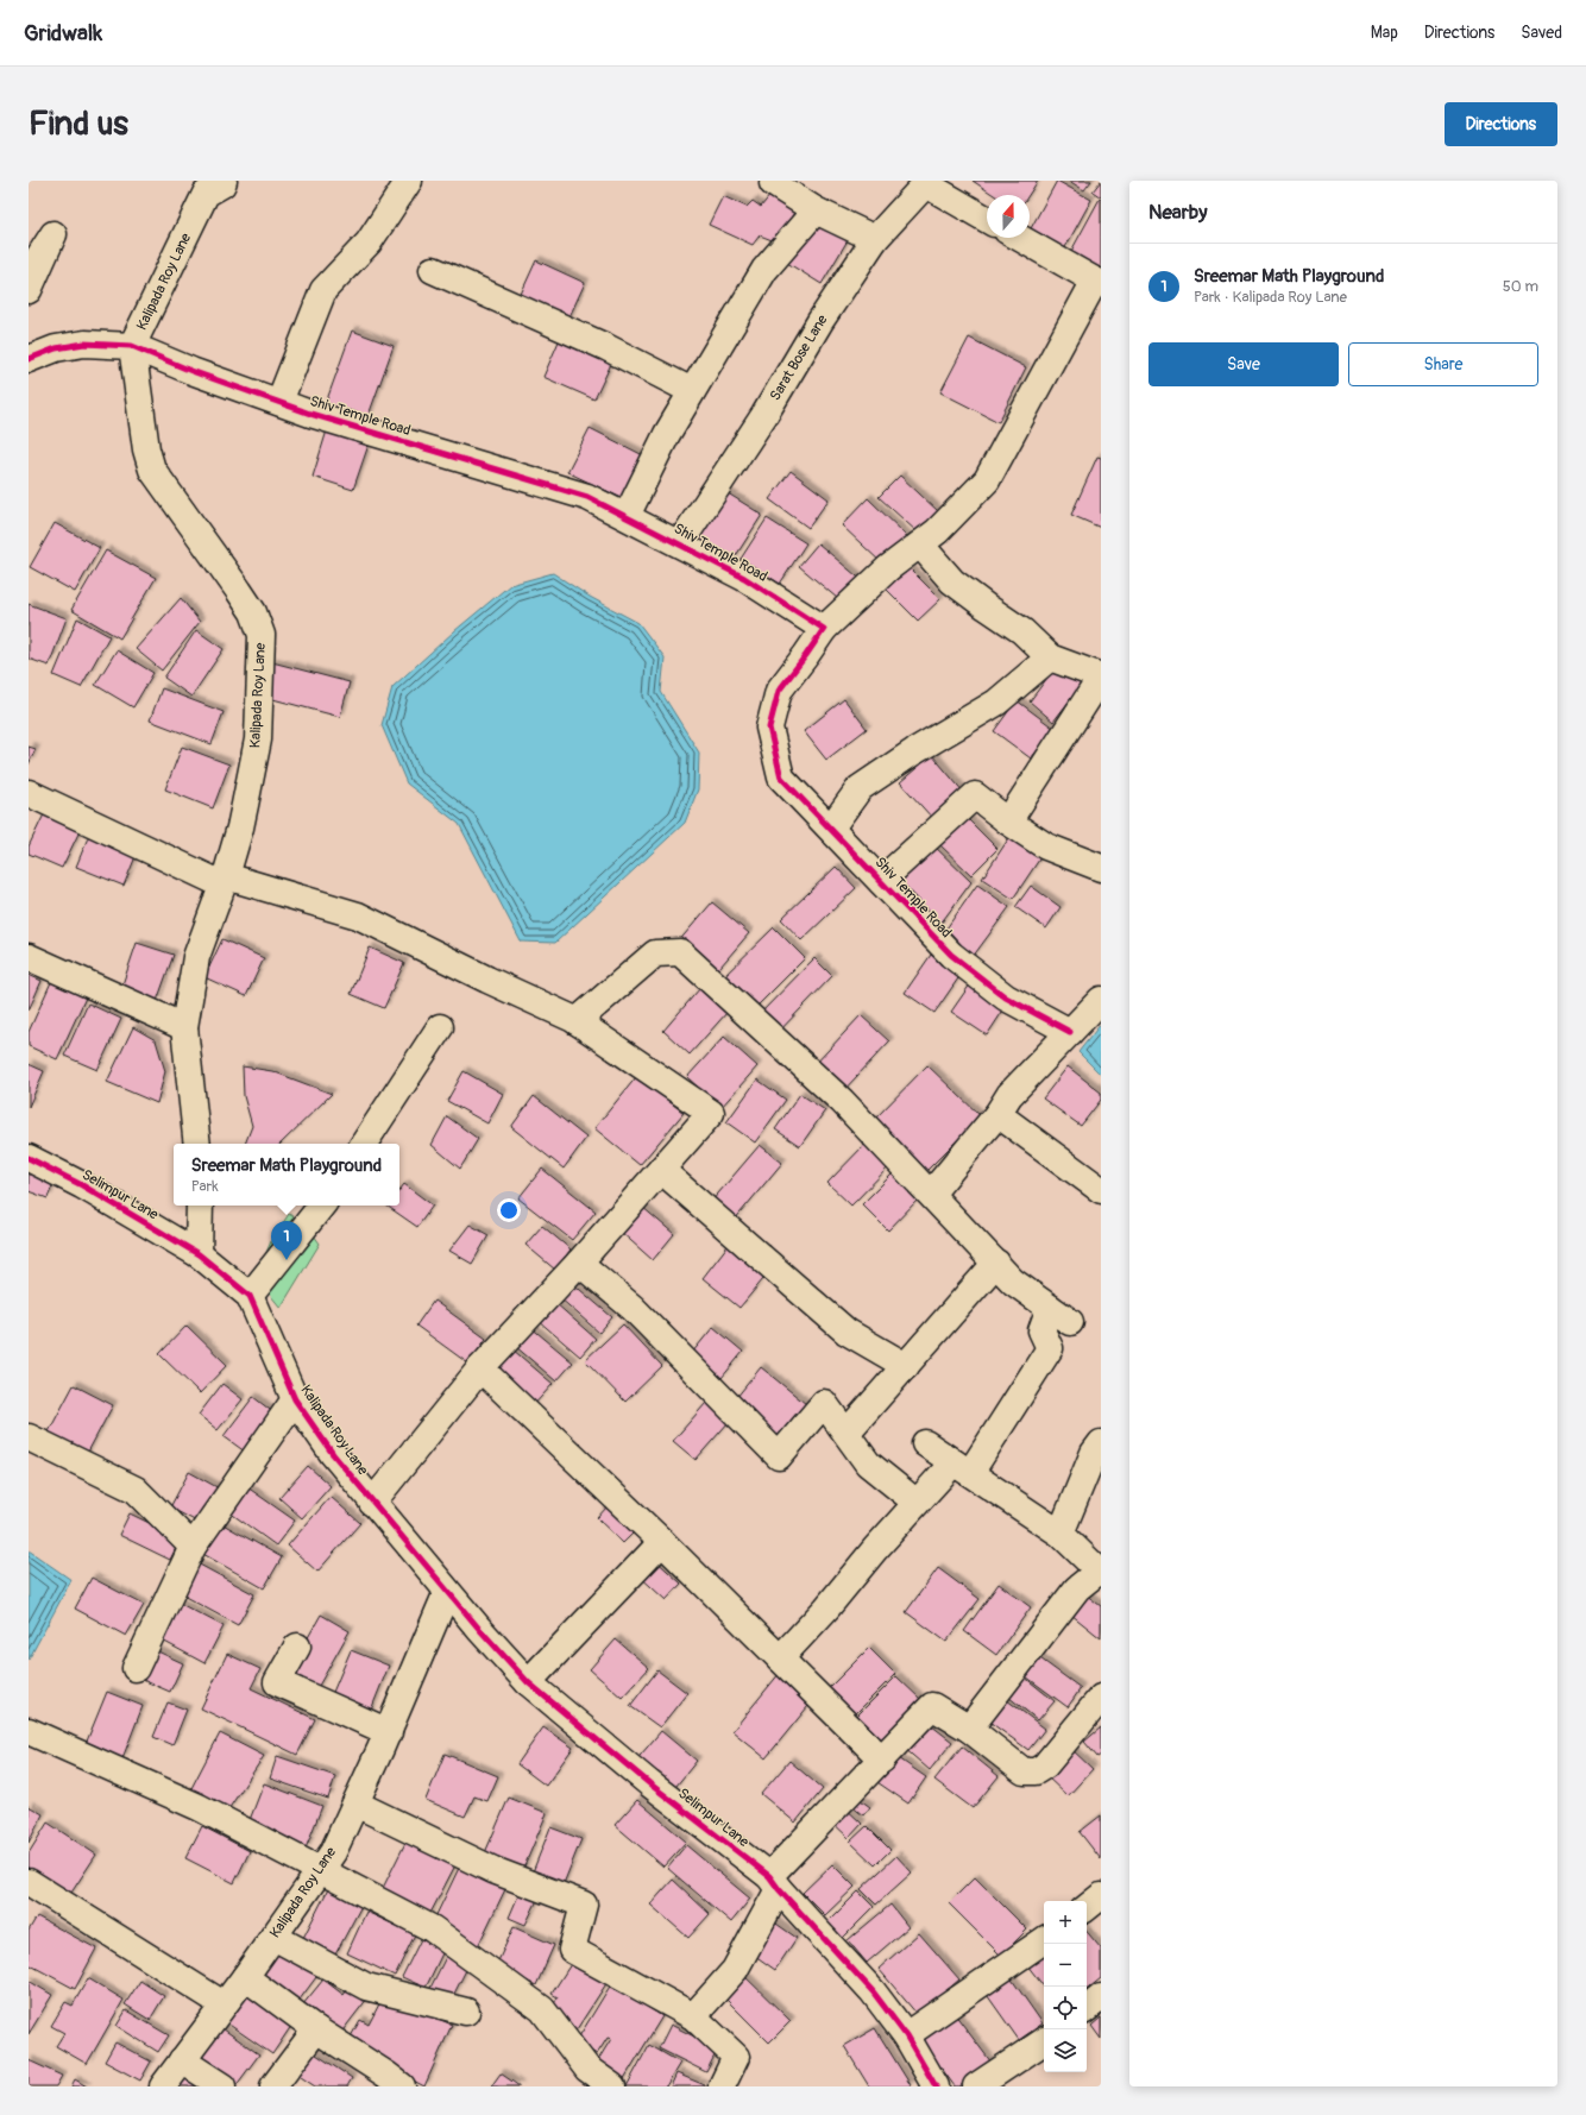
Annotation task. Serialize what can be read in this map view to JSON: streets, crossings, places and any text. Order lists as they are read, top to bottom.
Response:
{
  "streets": {
    "street": [
      "Kalipada Roy Lane",
      "Sarat Bose Lane",
      "Shiv Temple Road",
      "Selimpur Lane"
    ]
  },
  "crossings": [
    ["Kalipada Roy Lane", "Shiv Temple Road"],
    ["Kalipada Roy Lane", "Selimpur Lane"],
    ["Sarat Bose Lane", "Shiv Temple Road"]
  ],
  "north": "top",
  "page": {
    "header": "Gridwalk",
    "nav": ["Map", "Directions", "Saved"],
    "buttons": [
      "Directions",
      ["Save", "Share"]
    ],
    "title": "Find us",
    "heading": "Nearby",
    "list": [
      {
        "mark": "1",
        "name": "Sreemar Math Playground",
        "note": "Park · Kalipada Roy Lane",
        "value": "50 m"
      }
    ],
    "popup": ["Sreemar Math Playground", "Park"],
    "pins": "1",
    "map_buttons": ["+", "−"]
  }
}
